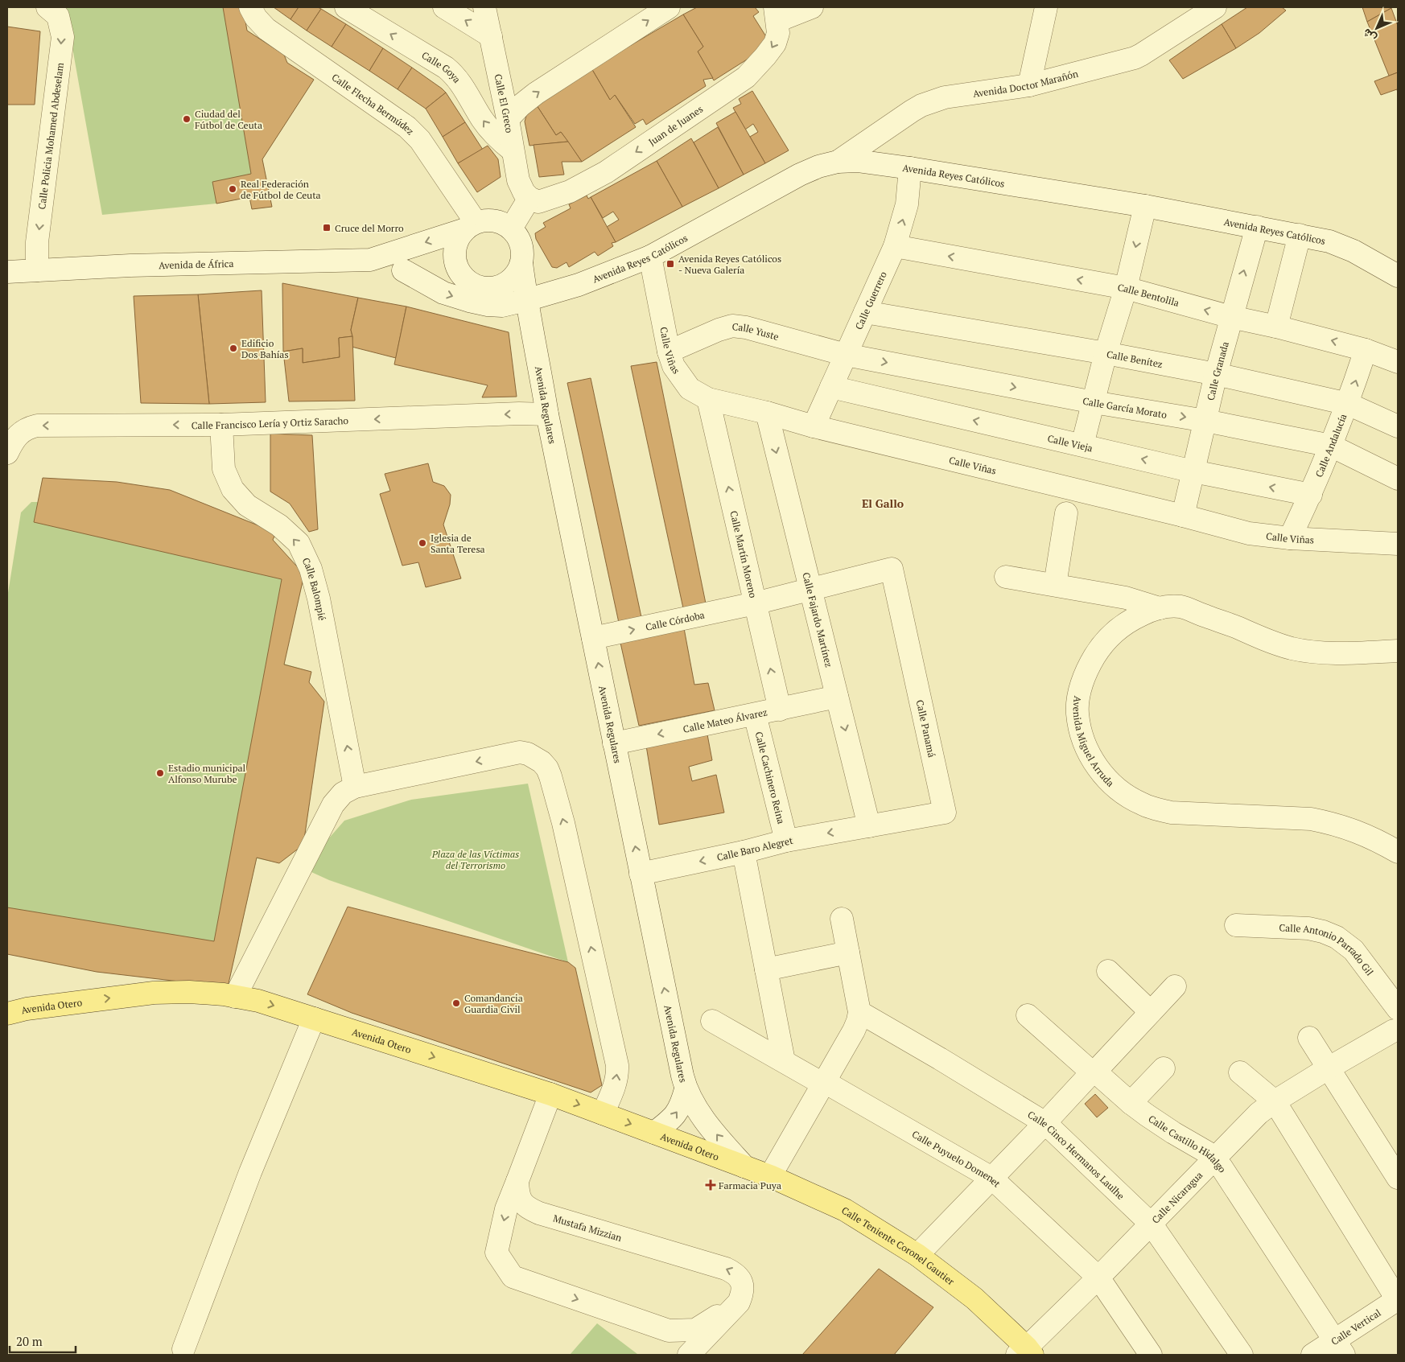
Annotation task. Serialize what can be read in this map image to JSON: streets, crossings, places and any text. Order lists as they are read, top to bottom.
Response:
{
  "streets": {
    "main road": ["Avenida Otero", "Calle Teniente Coronel Gautier"],
    "street": [
      "Calle Goya",
      "Avenida Doctor Marañón",
      "Calle El Greco",
      "Calle Flecha Bermúdez",
      "Juan de Juanes",
      "Calle Policia Mohamed Abdeselam",
      "Avenida Reyes Católicos",
      "Avenida de África",
      "Calle Bentolila",
      "Calle Guerrero",
      "Calle Yuste",
      "Calle Viñas",
      "Calle Benítez",
      "Calle Granada",
      "Avenida Regulares",
      "Calle García Morato",
      "Calle Francisco Lería y Ortiz Saracho",
      "Calle Vieja",
      "Calle Andalucía",
      "Calle Martín Moreno",
      "Calle Balompié",
      "Calle Fajardo Martínez",
      "Calle Córdoba",
      "Calle Mateo Álvarez",
      "Calle Panamá",
      "Avenida Miguel Arruda",
      "Calle Cachinero Reina",
      "Calle Baro Alegret",
      "Calle Antonio Parrado Gil",
      "Calle Castillo Hidalgo",
      "Calle Cinco Hermanos Laulhe",
      "Calle Puyuelo Domenet",
      "Calle Nicaragua",
      "Mustafa Mizzian",
      "Calle Vertical"
    ]
  },
  "crossings": [
    ["Calle Goya", "Calle El Greco"],
    ["Avenida Doctor Marañón", "Avenida Reyes Católicos"],
    ["Calle El Greco", "Juan de Juanes"],
    ["Calle Flecha Bermúdez", "Avenida de África"],
    ["Calle Flecha Bermúdez", "Avenida Regulares"],
    ["Calle Policia Mohamed Abdeselam", "Avenida de África"],
    ["Avenida Reyes Católicos", "Calle Guerrero"],
    ["Avenida Reyes Católicos", "Calle Viñas"],
    ["Avenida Reyes Católicos", "Calle Granada"],
    ["Avenida Reyes Católicos", "Avenida Regulares"],
    ["Avenida de África", "Avenida Regulares"],
    ["Calle Bentolila", "Calle Guerrero"],
    ["Calle Bentolila", "Calle Granada"],
    ["Calle Bentolila", "Calle Andalucía"],
    ["Calle Guerrero", "Calle Yuste"],
    ["Calle Guerrero", "Calle Viñas"],
    ["Calle Guerrero", "Calle Benítez"],
    ["Calle Guerrero", "Calle García Morato"],
    ["Calle Guerrero", "Calle Vieja"],
    ["Calle Yuste", "Calle Viñas"],
    ["Calle Yuste", "Calle García Morato"],
    ["Calle Viñas", "Calle Granada"],
    ["Calle Viñas", "Calle Andalucía"],
    ["Calle Viñas", "Calle Martín Moreno"],
    ["Calle Viñas", "Calle Fajardo Martínez"],
    ["Calle Benítez", "Calle Granada"],
    ["Calle Benítez", "Calle Andalucía"],
    ["Calle Granada", "Calle García Morato"],
    ["Calle Granada", "Calle Vieja"],
    ["Avenida Regulares", "Calle Francisco Lería y Ortiz Saracho"],
    ["Avenida Regulares", "Calle Córdoba"],
    ["Avenida Regulares", "Calle Mateo Álvarez"],
    ["Avenida Regulares", "Calle Baro Alegret"],
    ["Avenida Regulares", "Avenida Otero"],
    ["Avenida Regulares", "Calle Teniente Coronel Gautier"],
    ["Calle García Morato", "Calle Andalucía"],
    ["Calle Francisco Lería y Ortiz Saracho", "Calle Balompié"],
    ["Calle Vieja", "Calle Andalucía"],
    ["Calle Martín Moreno", "Calle Córdoba"],
    ["Calle Martín Moreno", "Calle Mateo Álvarez"],
    ["Calle Fajardo Martínez", "Calle Córdoba"],
    ["Calle Fajardo Martínez", "Calle Mateo Álvarez"],
    ["Calle Fajardo Martínez", "Calle Panamá"],
    ["Calle Fajardo Martínez", "Calle Baro Alegret"],
    ["Calle Córdoba", "Calle Panamá"],
    ["Calle Mateo Álvarez", "Calle Cachinero Reina"],
    ["Calle Panamá", "Calle Baro Alegret"],
    ["Calle Cachinero Reina", "Calle Baro Alegret"],
    ["Avenida Otero", "Calle Teniente Coronel Gautier"],
    ["Calle Castillo Hidalgo", "Calle Nicaragua"],
    ["Calle Castillo Hidalgo", "Calle Vertical"],
    ["Calle Cinco Hermanos Laulhe", "Calle Nicaragua"],
    ["Calle Puyuelo Domenet", "Calle Nicaragua"],
    ["Calle Nicaragua", "Calle Teniente Coronel Gautier"]
  ],
  "one_way": [
    "Calle Goya",
    "Juan de Juanes",
    "Calle Policia Mohamed Abdeselam",
    "Calle Bentolila",
    "Calle Francisco Lería y Ortiz Saracho",
    "Calle Martín Moreno",
    "Calle Balompié",
    "Calle Fajardo Martínez",
    "Calle Córdoba",
    "Calle Mateo Álvarez",
    "Calle Baro Alegret",
    "Avenida Otero",
    "Mustafa Mizzian"
  ],
  "districts": ["El Gallo"],
  "parks": ["Plaza de las Víctimas del Terrorismo"],
  "places": {
    "other": [
      "Ciudad del Fútbol de Ceuta",
      "Real Federación de Fútbol de Ceuta",
      "Edificio Dos Bahías",
      "Iglesia de Santa Teresa",
      "Estadio municipal Alfonso Murube",
      "Comandancia Guardia Civil"
    ],
    "transit": ["Cruce del Morro", "Avenida Reyes Católicos - Nueva Galería"],
    "health": ["Farmacia Puya"]
  },
  "scale_bar": "20 m",
  "north": "bottom left"
}
